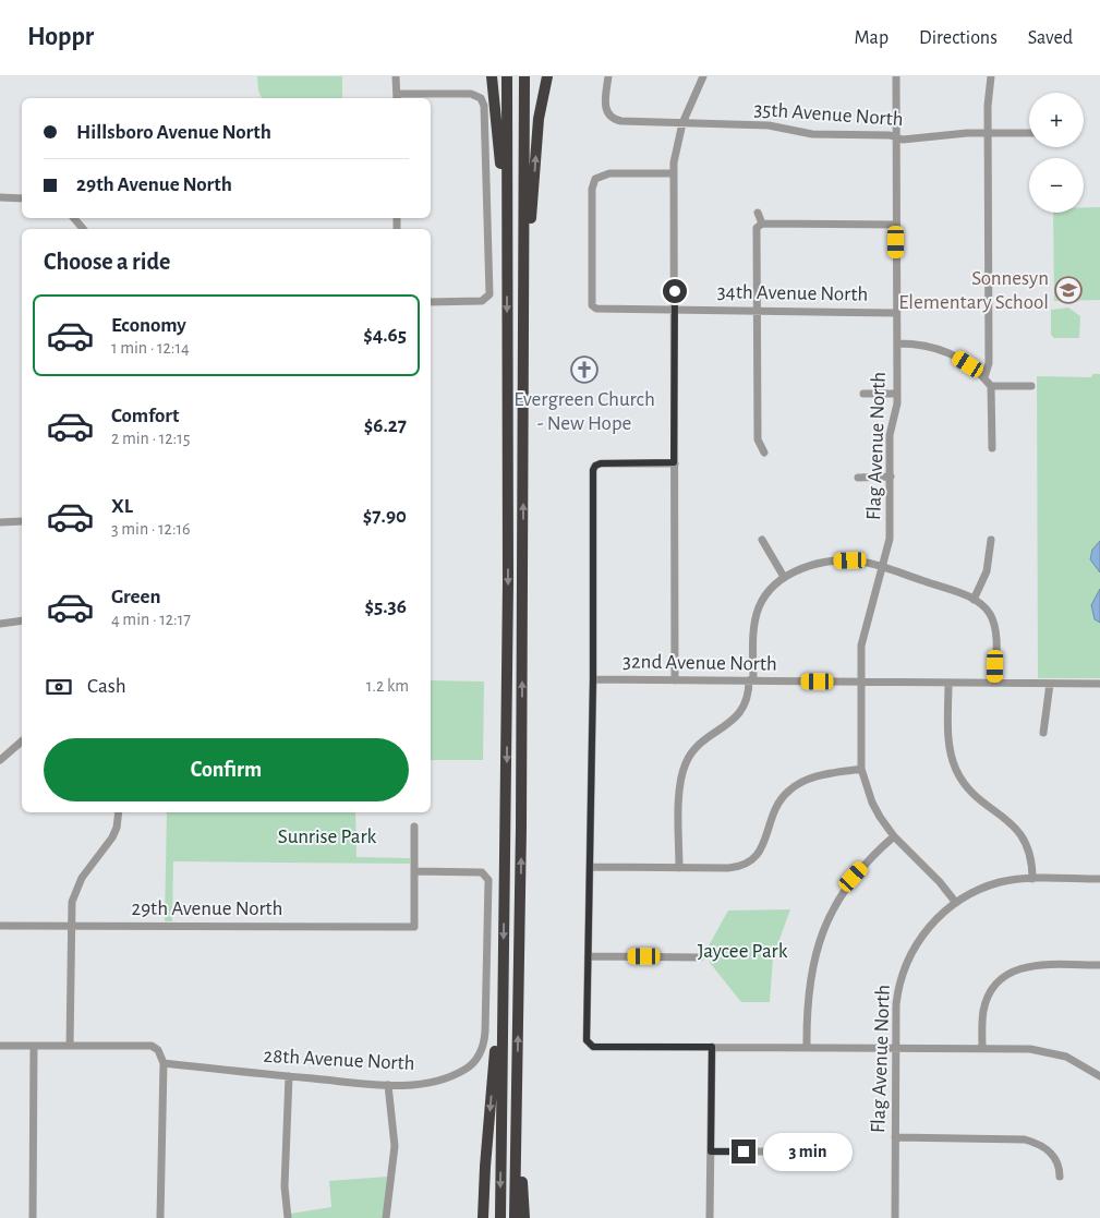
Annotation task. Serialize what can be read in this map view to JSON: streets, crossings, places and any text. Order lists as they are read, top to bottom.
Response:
{
  "streets": {
    "street": [
      "35th Avenue North",
      "34th Avenue North",
      "Flag Avenue North",
      "32nd Avenue North",
      "29th Avenue North",
      "28th Avenue North"
    ]
  },
  "crossings": [
    ["35th Avenue North", "Flag Avenue North"],
    ["34th Avenue North", "Flag Avenue North"],
    ["Flag Avenue North", "32nd Avenue North"],
    ["29th Avenue North", "28th Avenue North"]
  ],
  "parks": ["Sunrise Park", "Jaycee Park"],
  "places": {
    "school or university": ["Sonnesyn Elementary School"],
    "church": ["Evergreen Church - New Hope"]
  },
  "page": {
    "header": "Hoppr",
    "nav": ["Map", "Directions", "Saved"],
    "map_buttons": ["+", "−"],
    "banner": ["Hillsboro Avenue North", "29th Avenue North"],
    "heading": "Choose a ride",
    "list": [
      {
        "name": "Economy",
        "note": "1 min · 12:14",
        "value": "$4.65"
      },
      {
        "name": "Comfort",
        "note": "2 min · 12:15",
        "value": "$6.27"
      },
      {
        "name": "XL",
        "note": "3 min · 12:16",
        "value": "$7.90"
      },
      {
        "name": "Green",
        "note": "4 min · 12:17",
        "value": "$5.36"
      }
    ],
    "pay": ["Cash", "1.2 km"],
    "buttons": "Confirm",
    "bubble": "3 min"
  }
}
